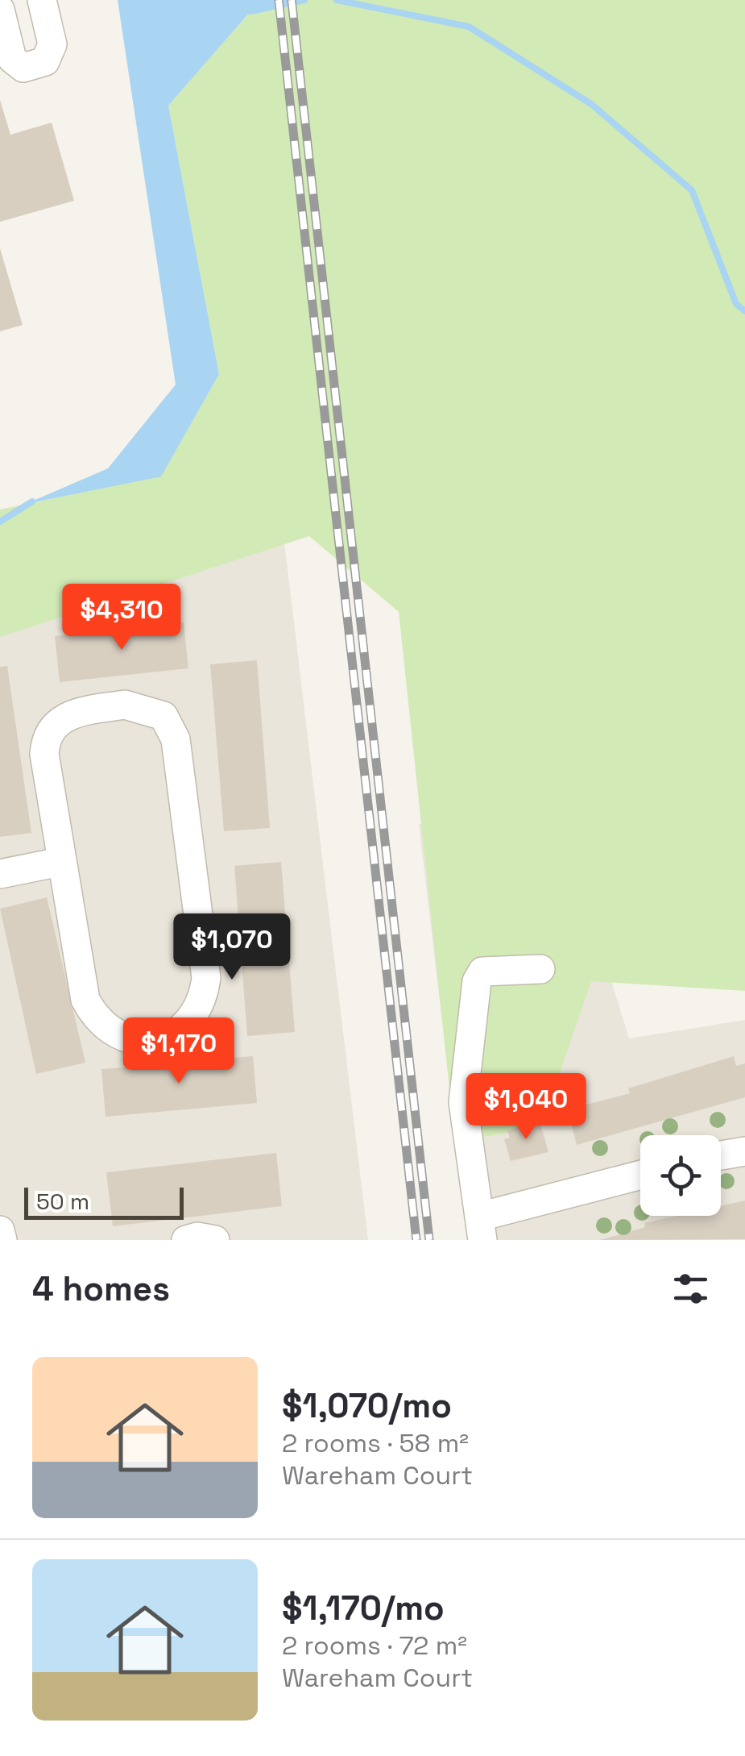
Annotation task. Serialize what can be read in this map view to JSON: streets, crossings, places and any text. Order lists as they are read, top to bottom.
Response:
{
  "scale_bar": "50 m",
  "page": {
    "price": [
      "$4,310",
      "$1,070",
      "$1,170",
      "$1,040"
    ],
    "scale": "50 m",
    "heading": "4 homes",
    "list": [
      {
        "name": "$1,070/mo",
        "note": "2 rooms · 58 m² · Wareham Court"
      },
      {
        "name": "$1,170/mo",
        "note": "2 rooms · 72 m² · Wareham Court"
      }
    ]
  }
}
